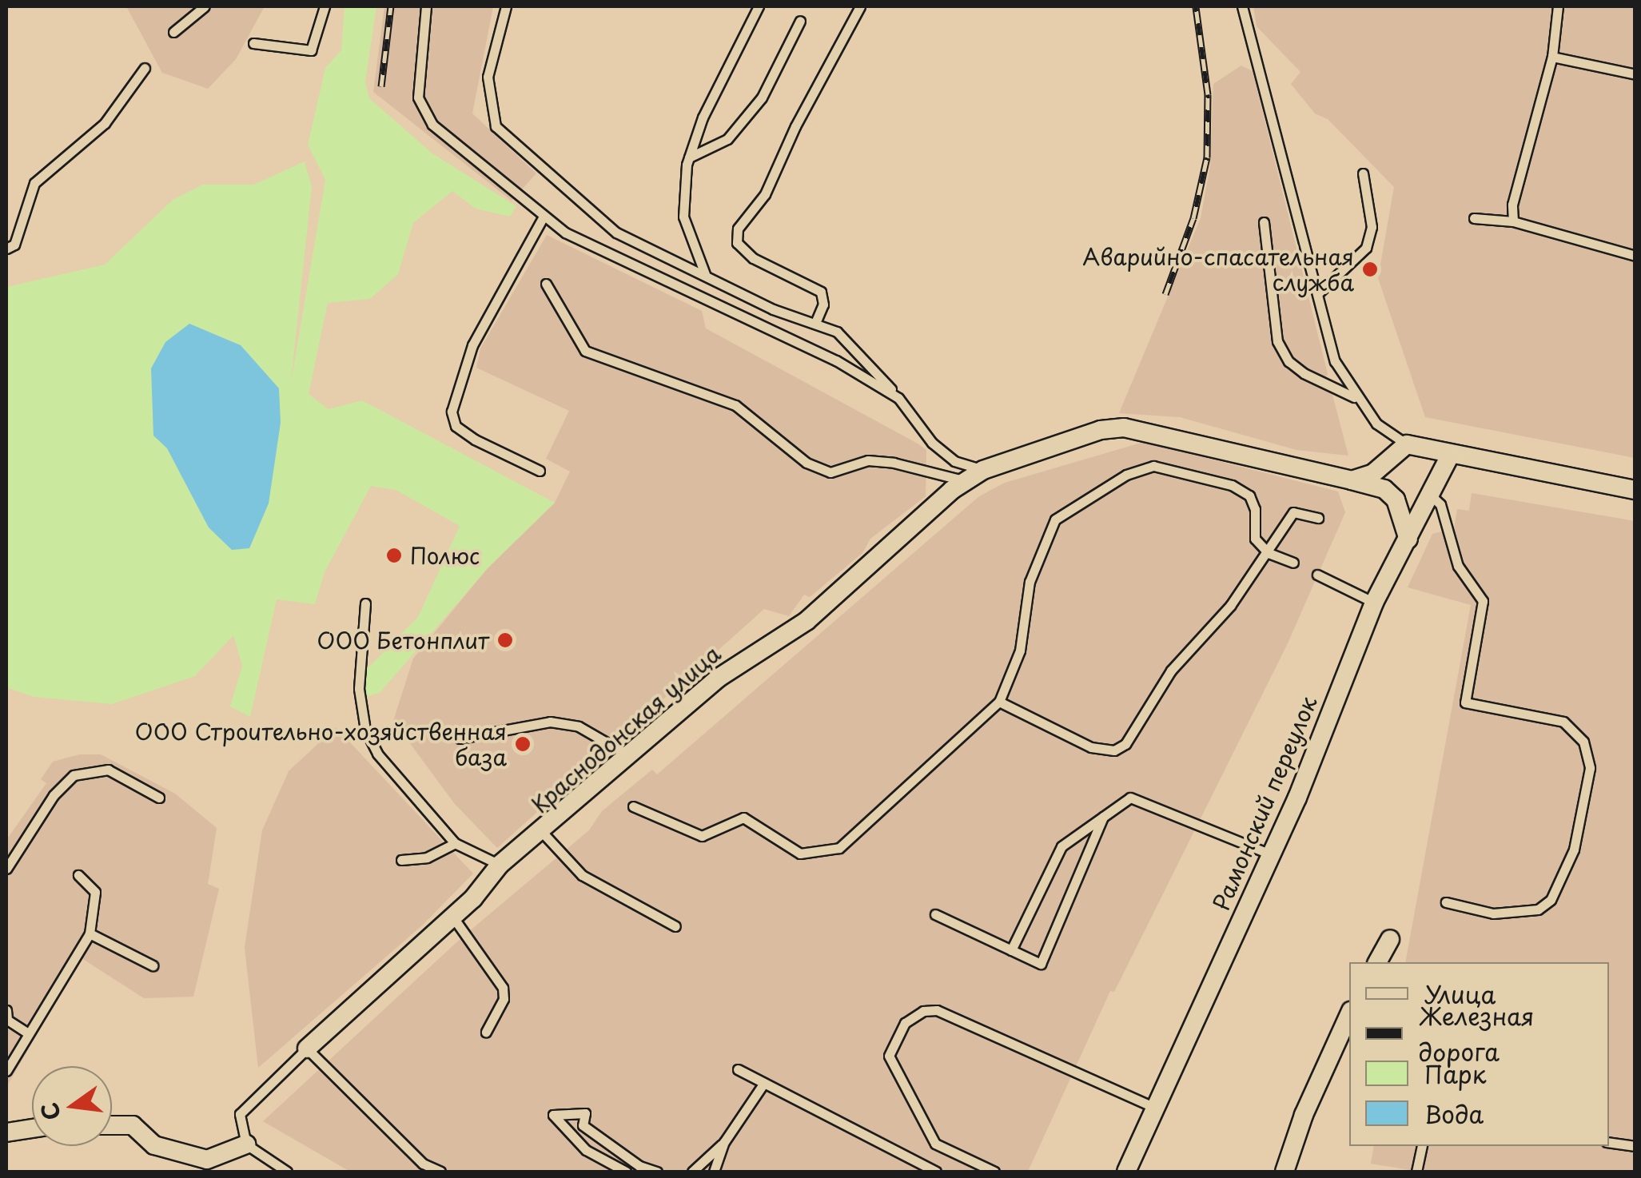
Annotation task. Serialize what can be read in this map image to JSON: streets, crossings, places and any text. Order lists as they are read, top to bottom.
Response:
{
  "streets": {
    "street": ["Краснодонская улица", "Рамонский переулок"]
  },
  "crossings": [
    ["Краснодонская улица", "Рамонский переулок"]
  ],
  "places": [
    "Аварийно-спасательная служба",
    "Полюс",
    "ООО Бетонплит",
    "ООО Строительно-хозяйственная база"
  ],
  "legend": [
    "Улица",
    "Железная дорога",
    "Парк",
    "Вода"
  ],
  "north": "left"
}
